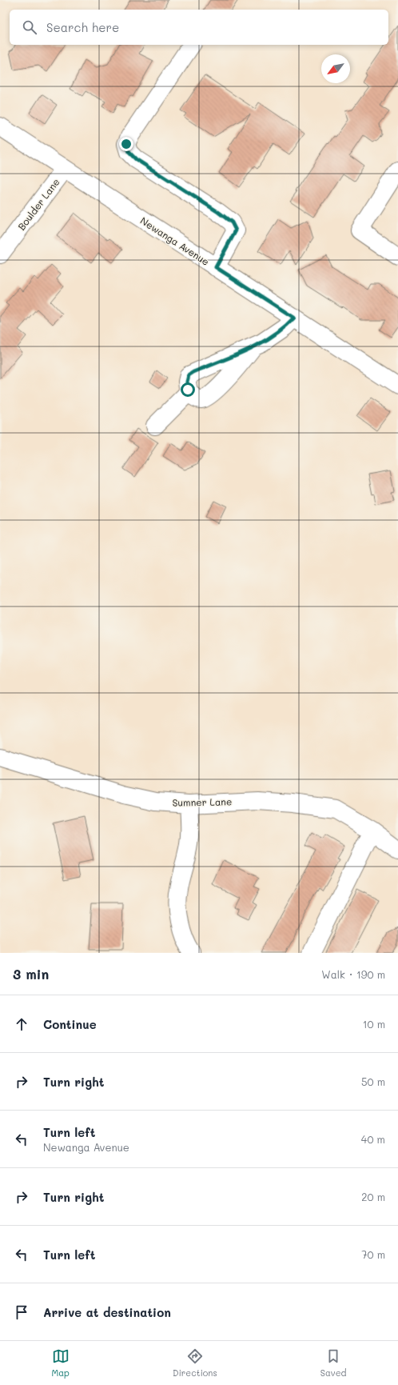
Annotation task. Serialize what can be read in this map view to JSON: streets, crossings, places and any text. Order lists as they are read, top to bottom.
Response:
{
  "streets": {
    "street": ["Boulder Lane", "Newanga Avenue", "Sumner Lane"]
  },
  "crossings": [
    ["Boulder Lane", "Newanga Avenue"]
  ],
  "north": "bottom left",
  "page": {
    "search": "Search here",
    "heading": ["3 min", "Walk · 190 m"],
    "list": [
      ["Continue", "10 m"],
      ["Turn right", "50 m"],
      ["Turn left", "Newanga Avenue", "40 m"],
      ["Turn right", "20 m"],
      ["Turn left", "70 m"],
      "Arrive at destination"
    ],
    "nav": ["Map", "Directions", "Saved"]
  }
}
